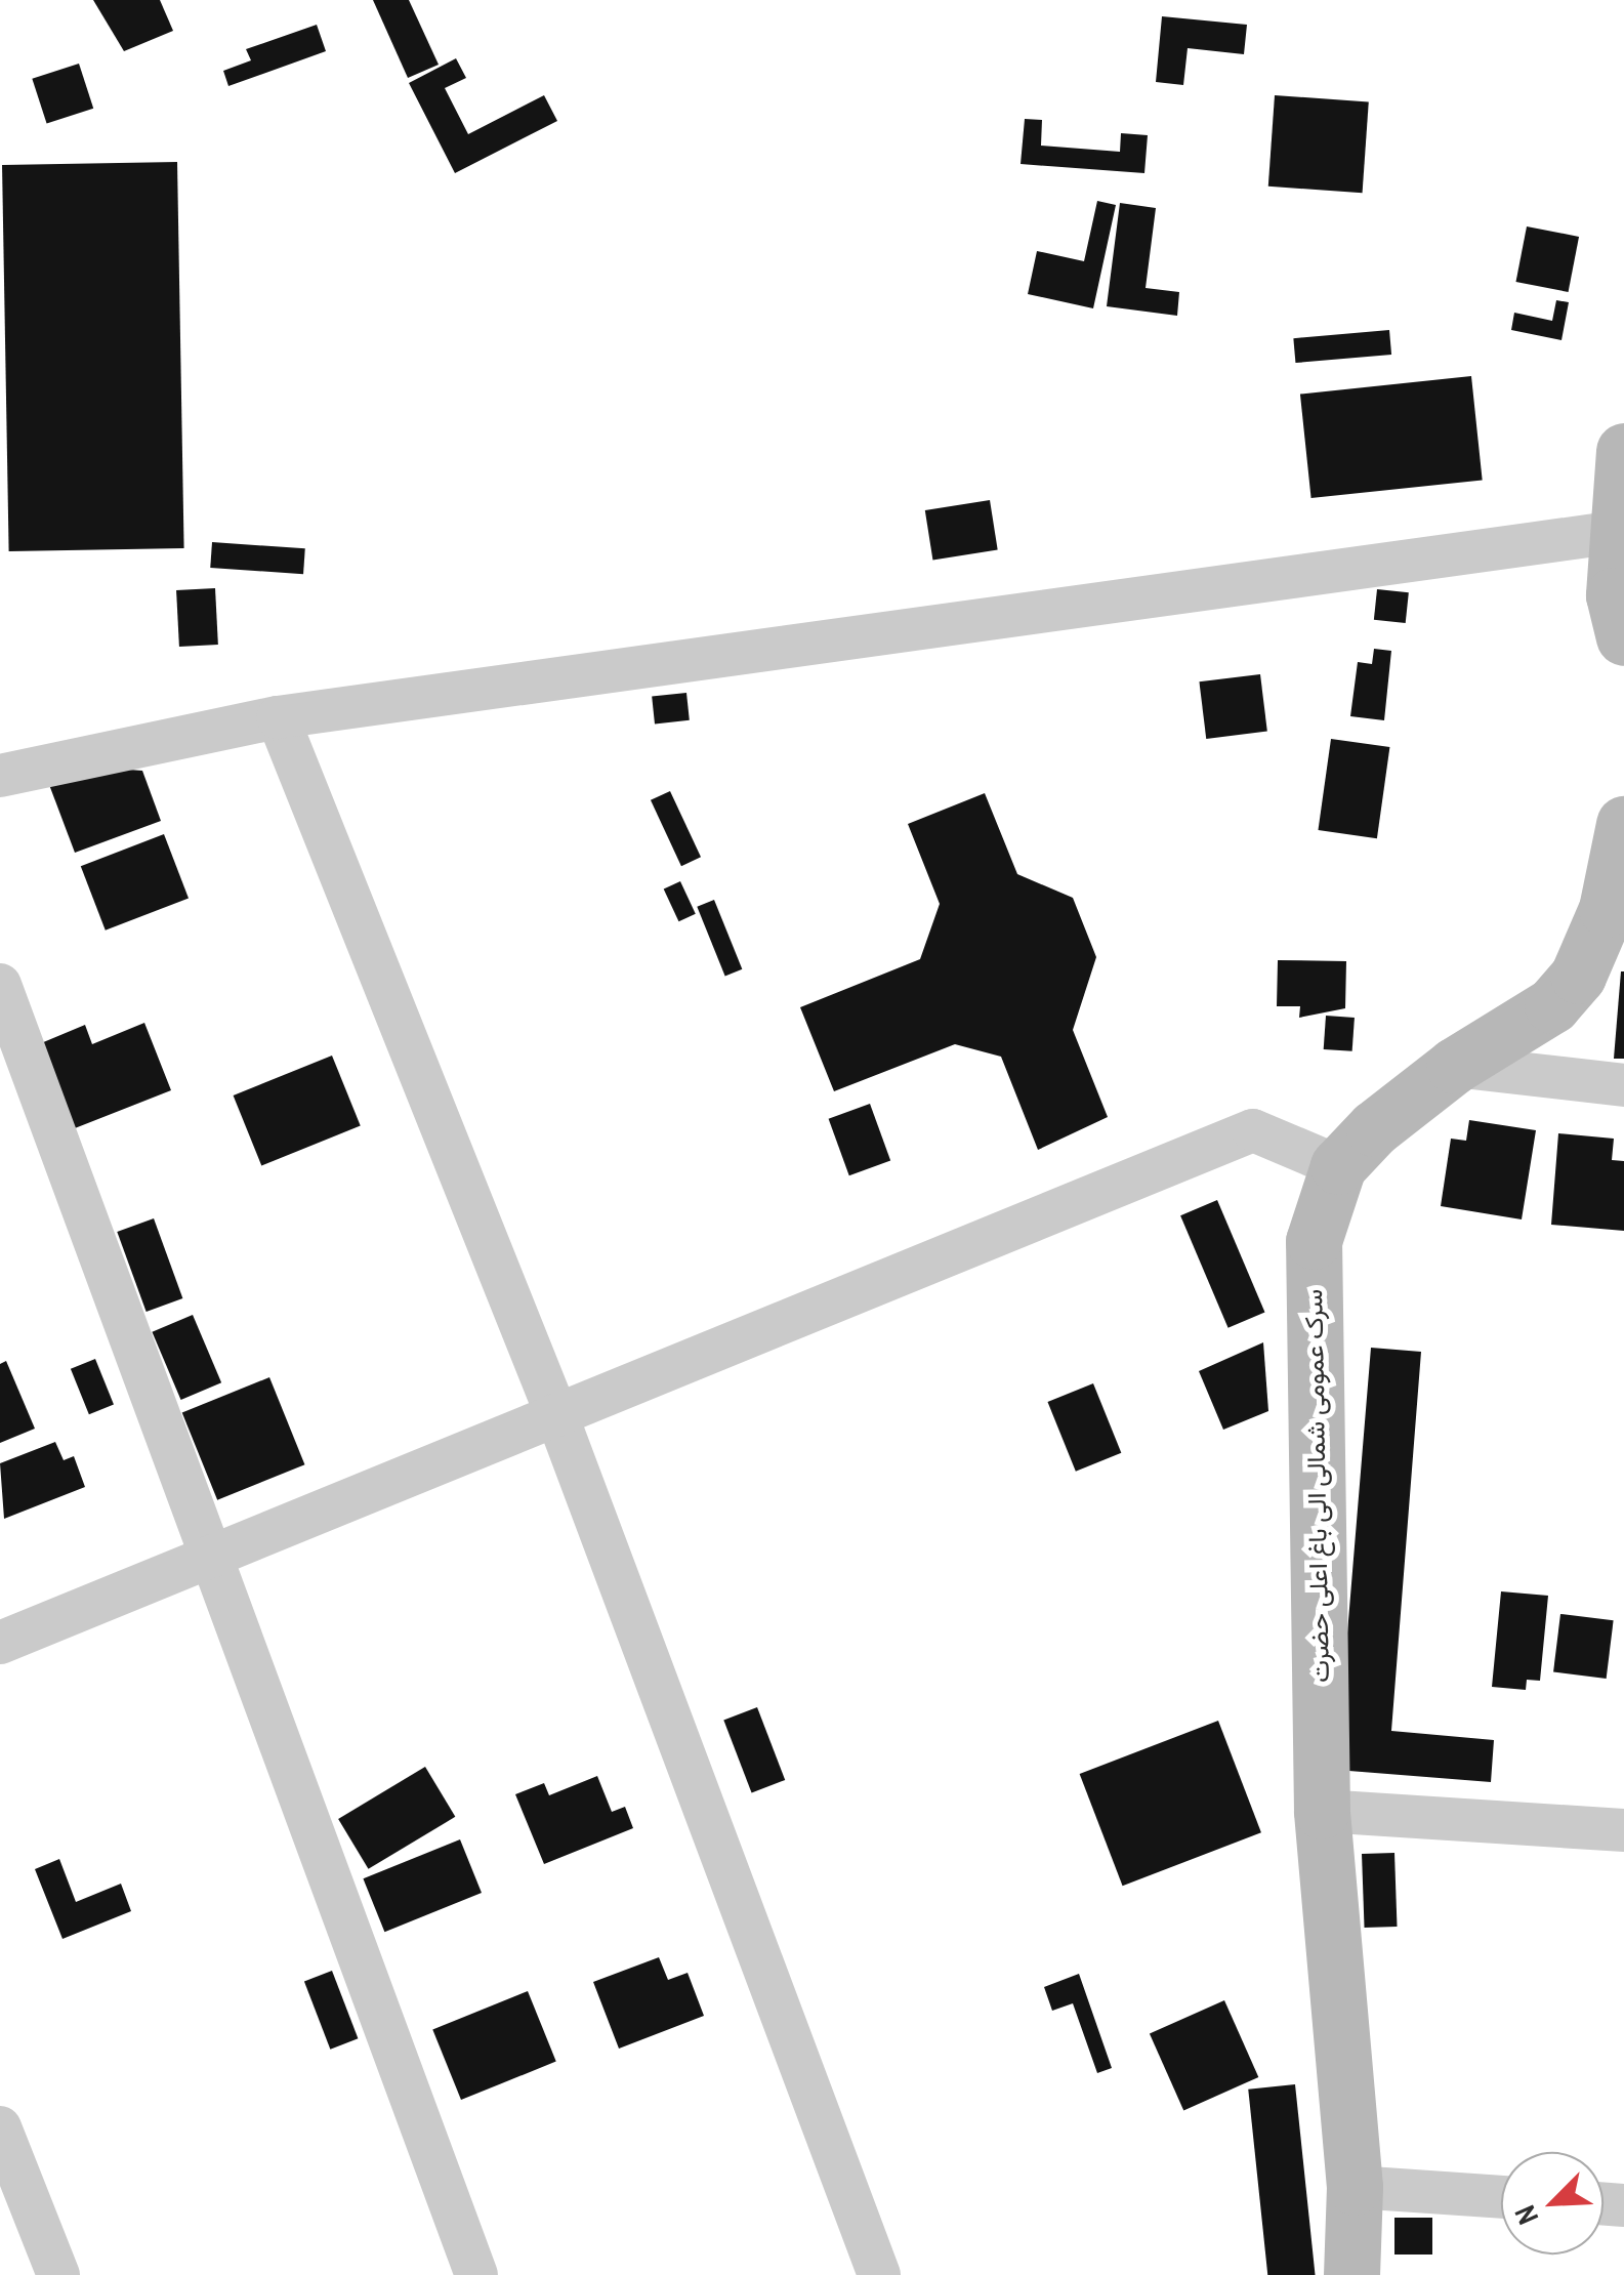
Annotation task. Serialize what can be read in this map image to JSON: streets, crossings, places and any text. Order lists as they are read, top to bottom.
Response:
{
  "streets": {
    "street": ["سرک عمومی شمالی الی باغ اعلی حضرت"]
  },
  "north": "bottom left"
}
